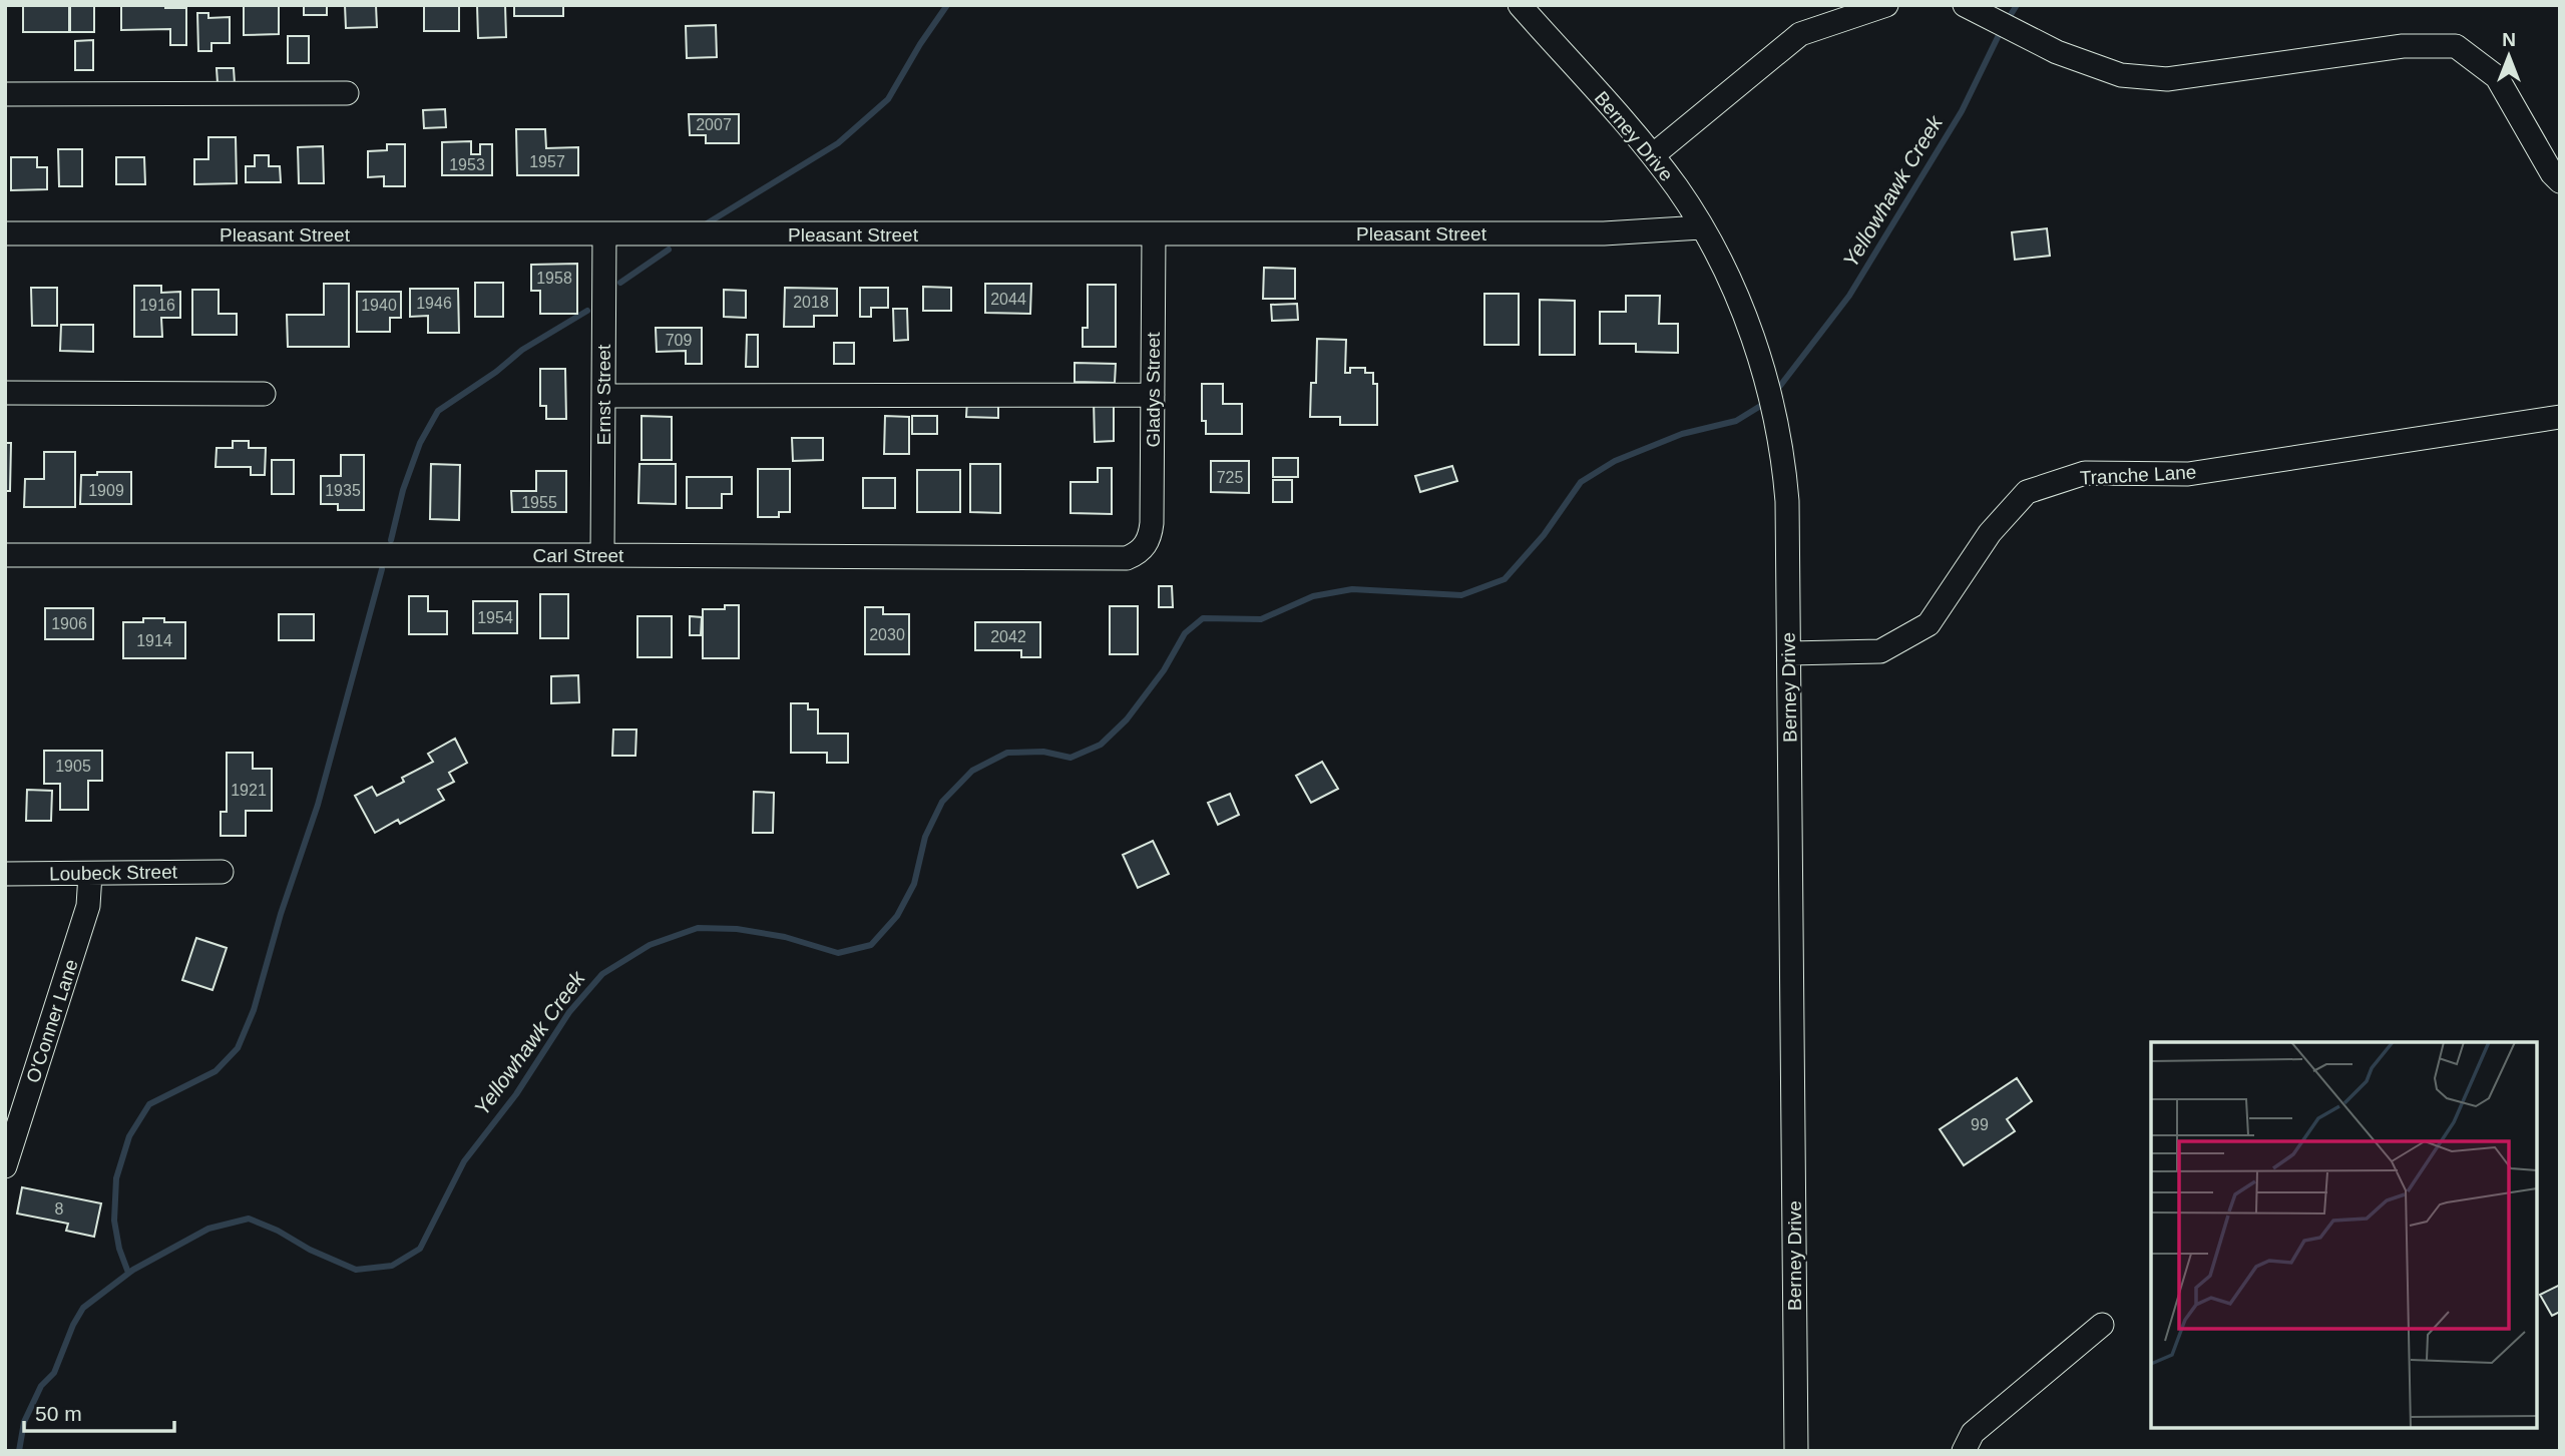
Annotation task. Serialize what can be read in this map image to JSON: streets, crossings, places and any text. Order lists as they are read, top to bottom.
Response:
{
  "streets": {
    "street": [
      "Berney Drive",
      "Pleasant Street",
      "Gladys Street",
      "Ernst Street",
      "Tranche Lane",
      "Carl Street",
      "Loubeck Street",
      "O'Conner Lane"
    ]
  },
  "crossings": [
    ["Berney Drive", "Pleasant Street"],
    ["Berney Drive", "Tranche Lane"],
    ["Pleasant Street", "Gladys Street"],
    ["Pleasant Street", "Ernst Street"],
    ["Gladys Street", "Carl Street"],
    ["Ernst Street", "Carl Street"],
    ["Loubeck Street", "O'Conner Lane"]
  ],
  "water": ["Yellowhawk Creek"],
  "house_numbers": [
    "2007",
    "1957",
    "1953",
    "1958",
    "2044",
    "2018",
    "1946",
    "1916",
    "1940",
    "709",
    "725",
    "1909",
    "1935",
    "1955",
    "1954",
    "1906",
    "2030",
    "2042",
    "1914",
    "1905",
    "1921",
    "99",
    "8"
  ],
  "scale_bar": "50 m",
  "north": "top"
}
